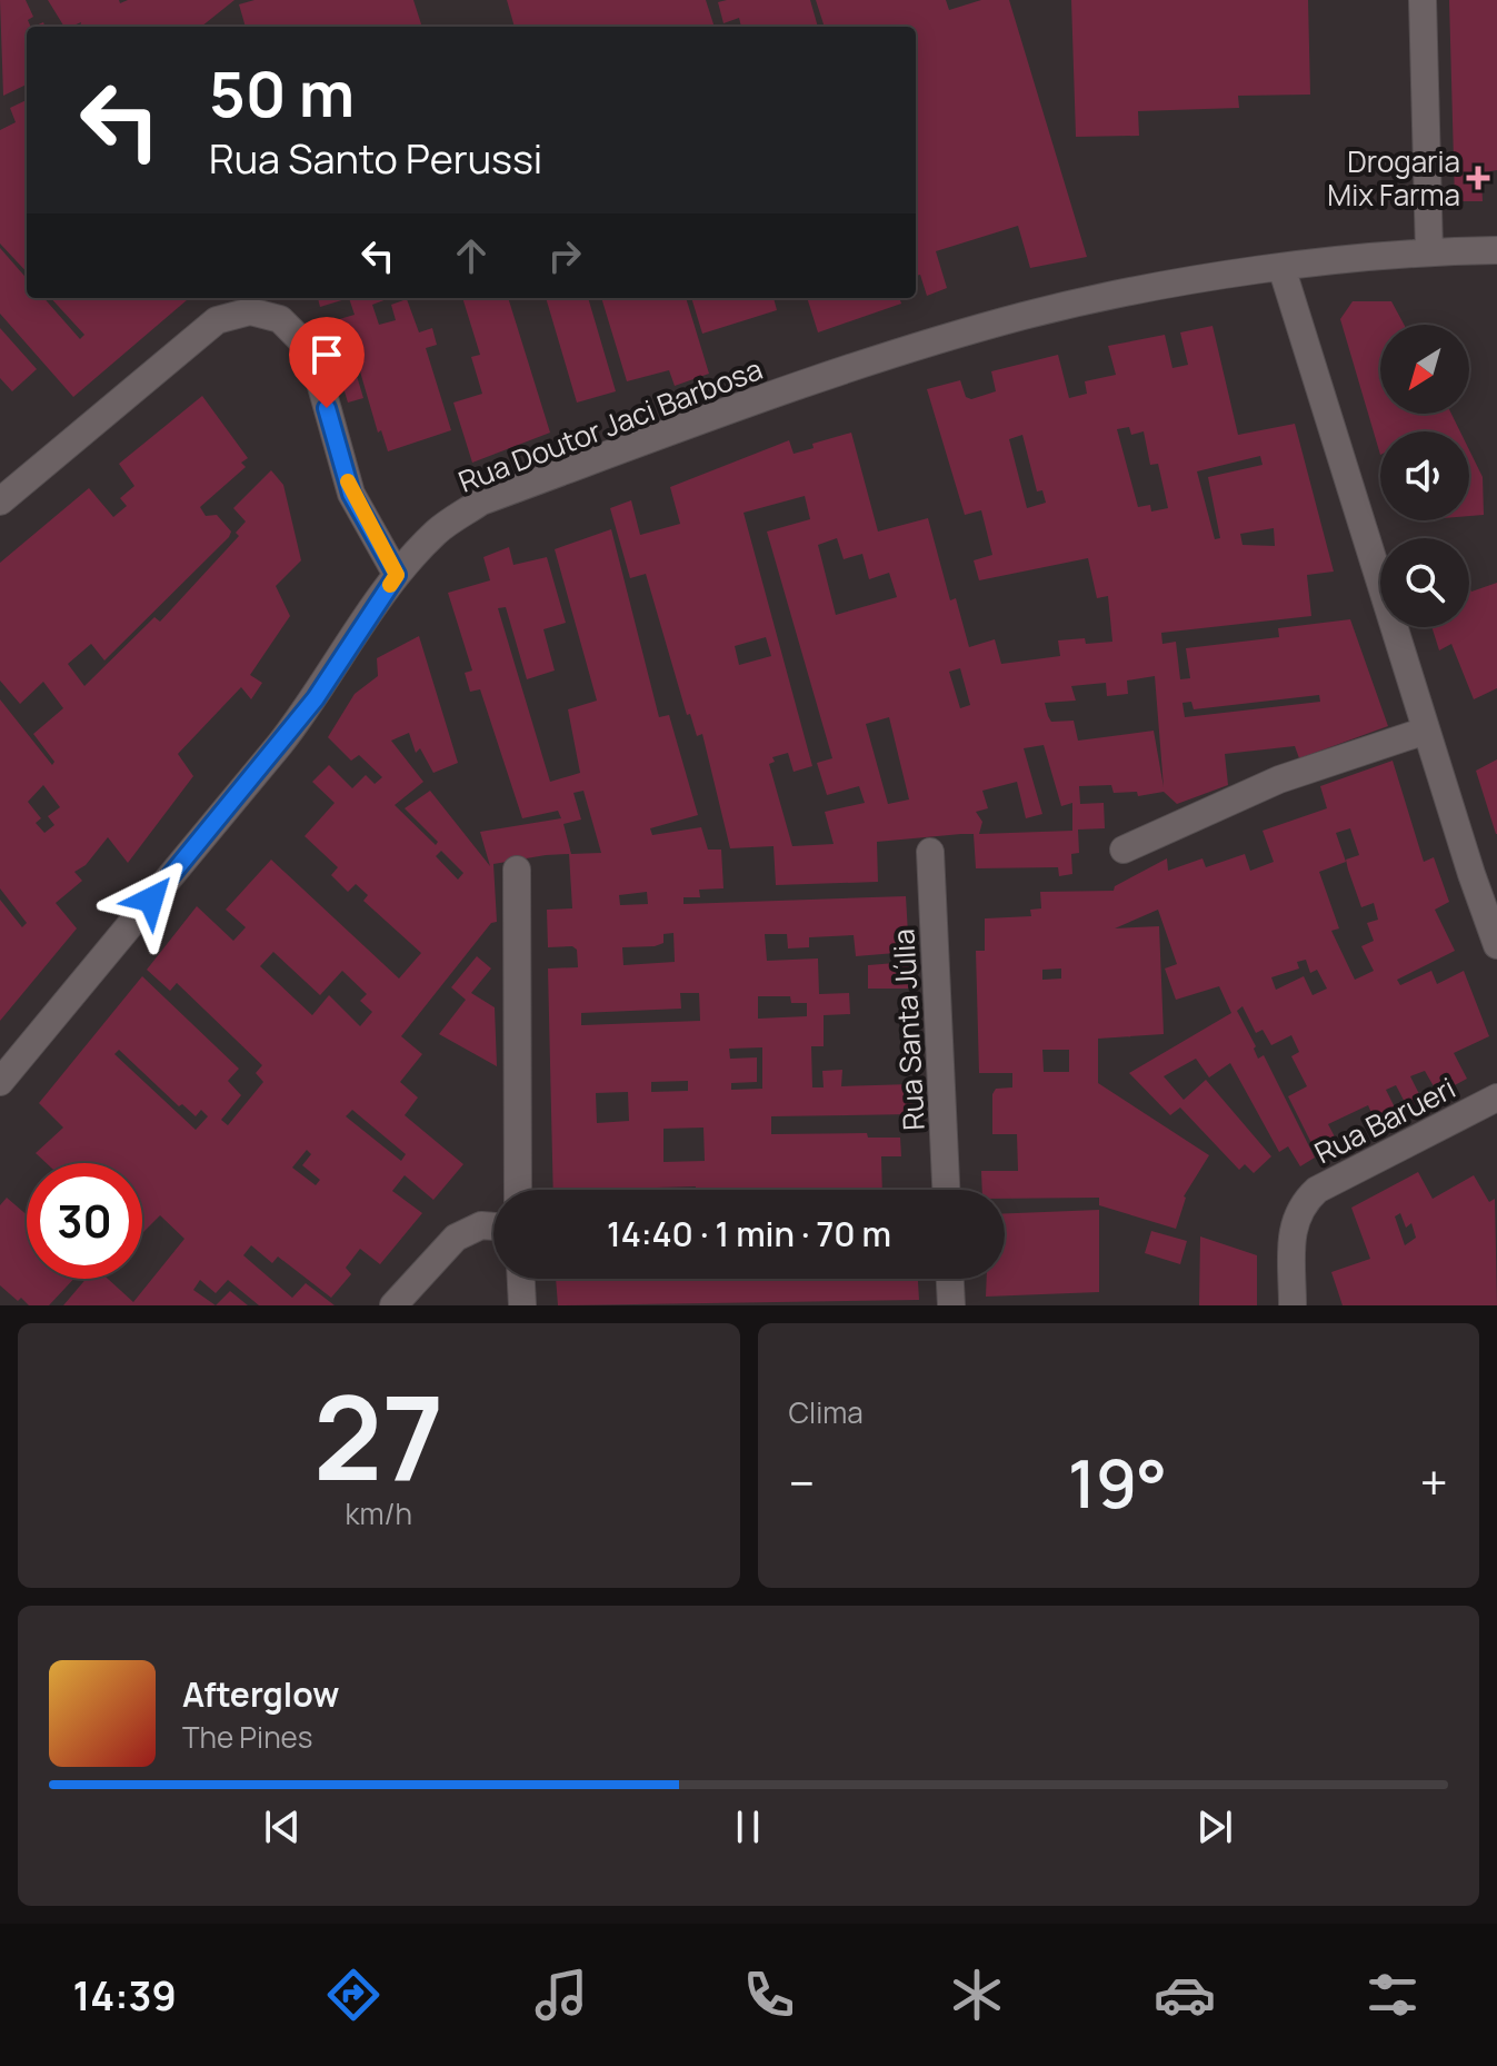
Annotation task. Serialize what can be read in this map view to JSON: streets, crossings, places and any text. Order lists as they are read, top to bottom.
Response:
{
  "streets": {
    "street": ["Rua Doutor Jaci Barbosa", "Rua Santa Júlia", "Rua Barueri"]
  },
  "places": {
    "health": ["Drogaria Mix Farma"]
  },
  "north": "bottom left",
  "page": {
    "turn": ["50 m", "Rua Santo Perussi"],
    "limit": "30",
    "trip": "14:40 · 1 min · 70 m",
    "tile": [
      ["27", "km/h"],
      "Clima"
    ],
    "heat": ["−", "19°", "+"],
    "song": ["Afterglow", "The Pines"],
    "tabs": "14:39"
  }
}
